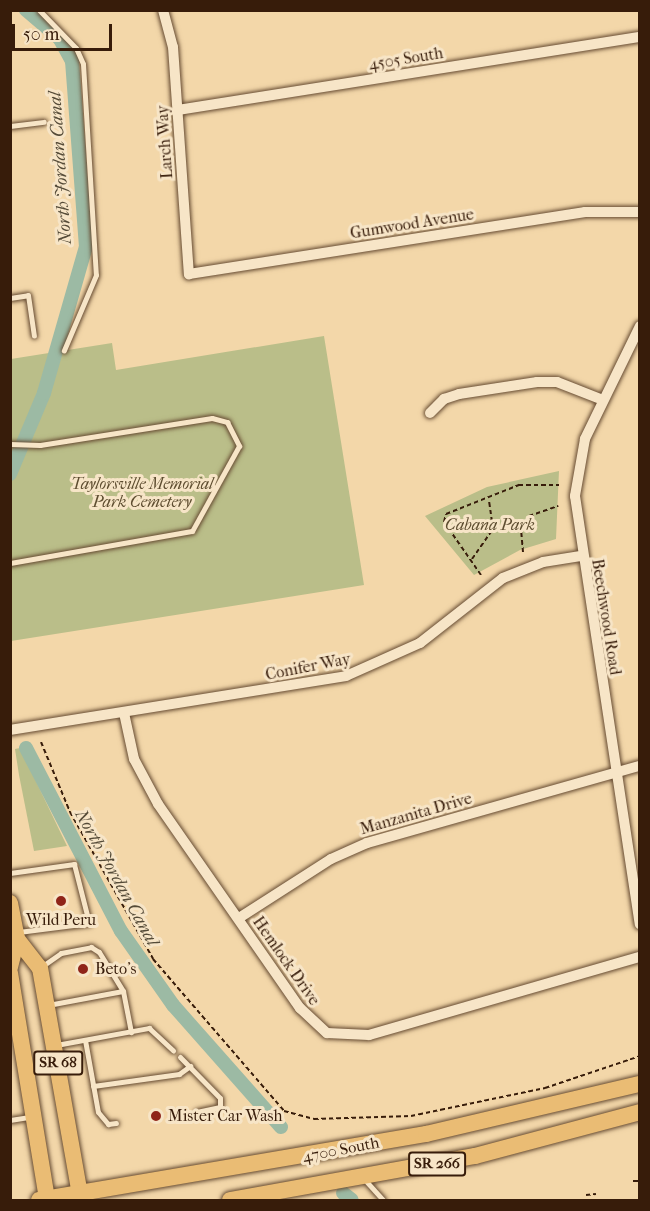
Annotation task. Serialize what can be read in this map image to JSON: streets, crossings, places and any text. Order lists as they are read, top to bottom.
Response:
{
  "streets": {
    "main road": ["SR 68", "4700 South", "SR 266"],
    "street": [
      "4505 South",
      "Larch Way",
      "Gumwood Avenue",
      "Beechwood Road",
      "Conifer Way",
      "Manzanita Drive",
      "Hemlock Drive"
    ]
  },
  "crossings": [
    ["4505 South", "Larch Way"],
    ["Larch Way", "Gumwood Avenue"],
    ["Beechwood Road", "Conifer Way"],
    ["Beechwood Road", "Manzanita Drive"],
    ["Conifer Way", "Hemlock Drive"],
    ["Manzanita Drive", "Hemlock Drive"],
    ["SR 68", "4700 South"]
  ],
  "water": ["North Jordan Canal"],
  "parks": ["Taylorsville Memorial Park Cemetery", "Cabana Park"],
  "places": ["Wild Peru", "Beto's", "Mister Car Wash"],
  "scale_bar": "50 m"
}
